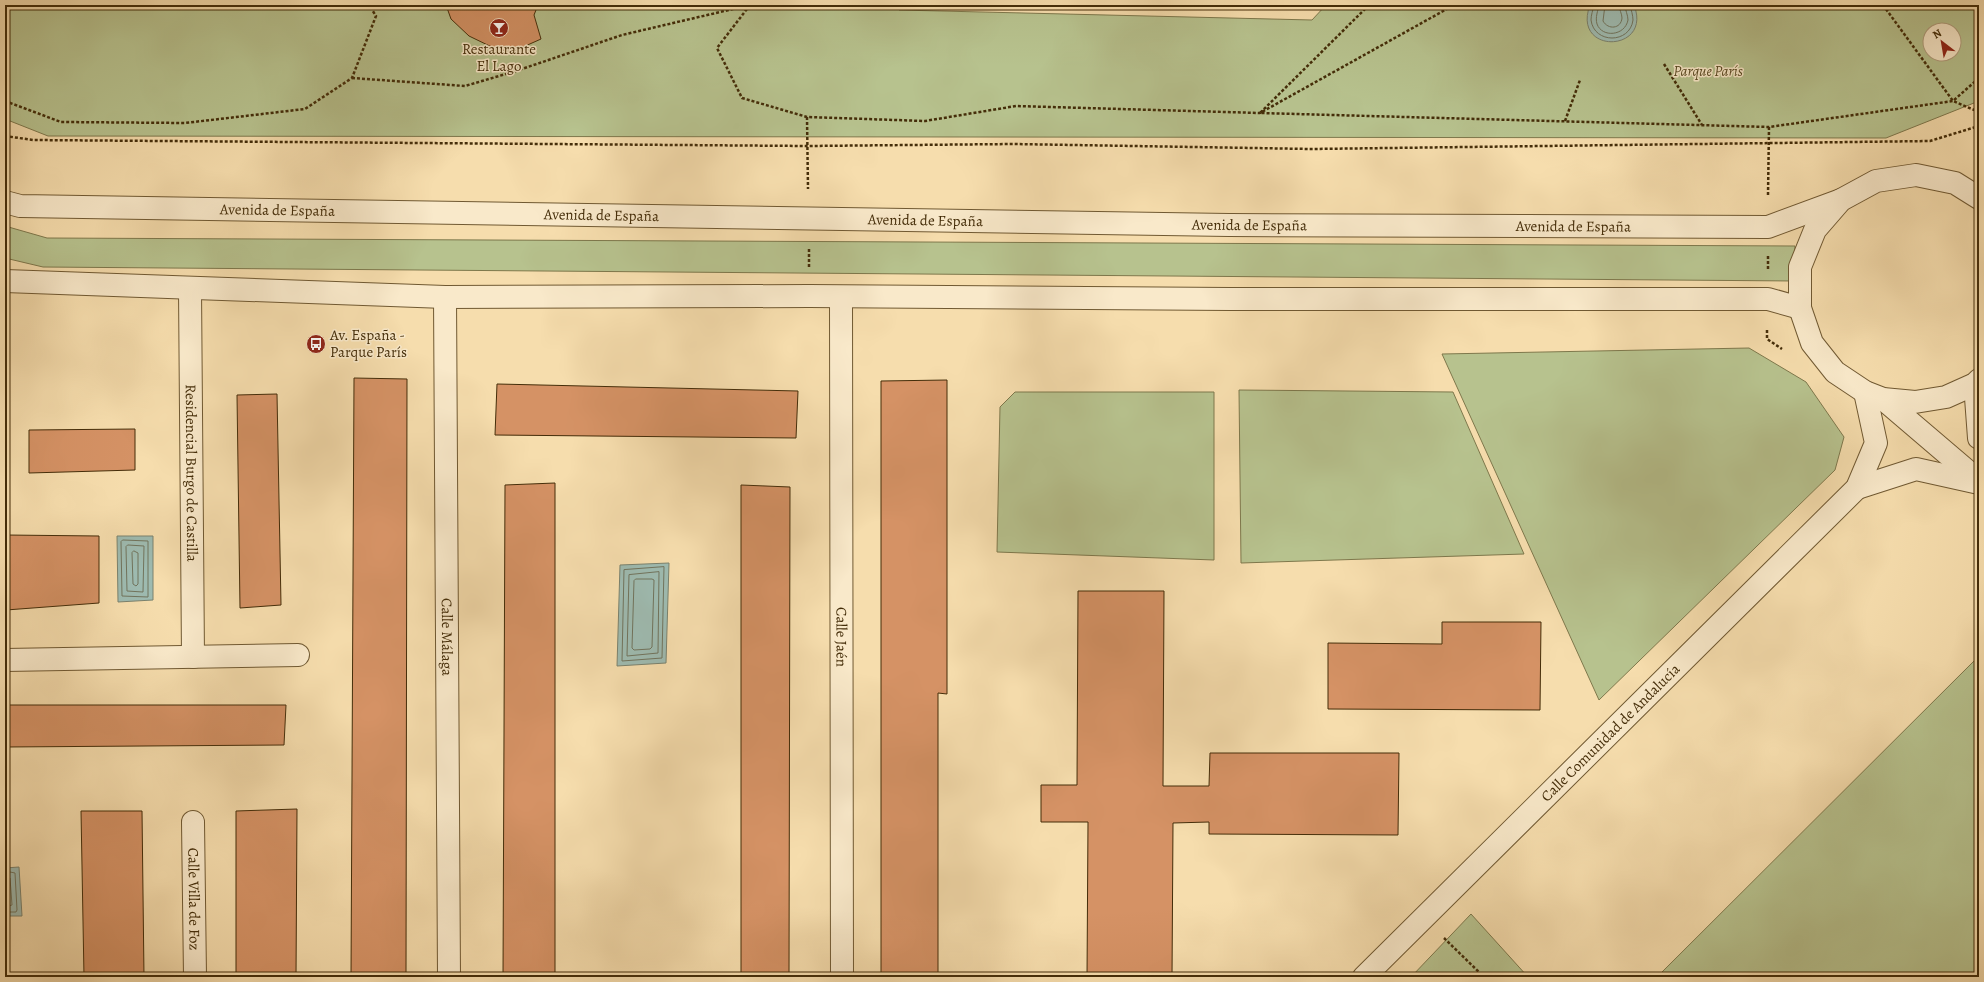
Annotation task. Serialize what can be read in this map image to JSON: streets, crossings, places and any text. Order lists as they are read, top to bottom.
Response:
{
  "streets": {
    "street": [
      "Avenida de España",
      "Residencial Burgo de Castilla",
      "Calle Málaga",
      "Calle Jaén",
      "Calle Comunidad de Andalucía",
      "Calle Villa de Foz"
    ]
  },
  "parks": ["Parque París"],
  "places": {
    "bar": ["Restaurante El Lago"],
    "bus stop": ["Av. España - Parque París"]
  },
  "north": "top left"
}
